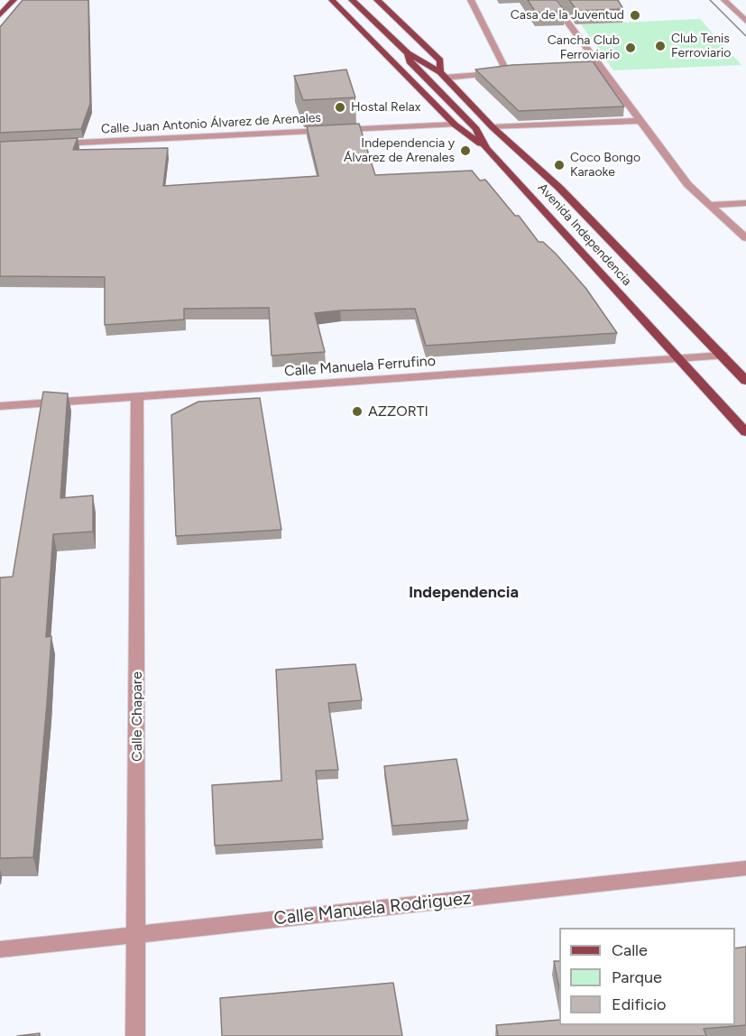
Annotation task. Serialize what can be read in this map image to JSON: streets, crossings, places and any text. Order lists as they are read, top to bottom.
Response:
{
  "streets": {
    "main road": ["Avenida Independencia"],
    "street": [
      "Calle Juan Antonio Álvarez de Arenales",
      "Calle Manuela Ferrufino",
      "Calle Chapare",
      "Calle Manuela Rodriguez"
    ]
  },
  "crossings": [
    ["Avenida Independencia", "Calle Manuela Ferrufino"],
    ["Calle Manuela Ferrufino", "Calle Chapare"],
    ["Calle Chapare", "Calle Manuela Rodriguez"]
  ],
  "districts": ["Independencia"],
  "places": [
    "Casa de la Juventud",
    "Club Tenis Ferroviario",
    "Cancha Club Ferroviario",
    "Hostal Relax",
    "Independencia y Álvarez de Arenales",
    "Coco Bongo Karaoke",
    "AZZORTI"
  ],
  "legend": ["Calle", "Parque", "Edificio"]
}
